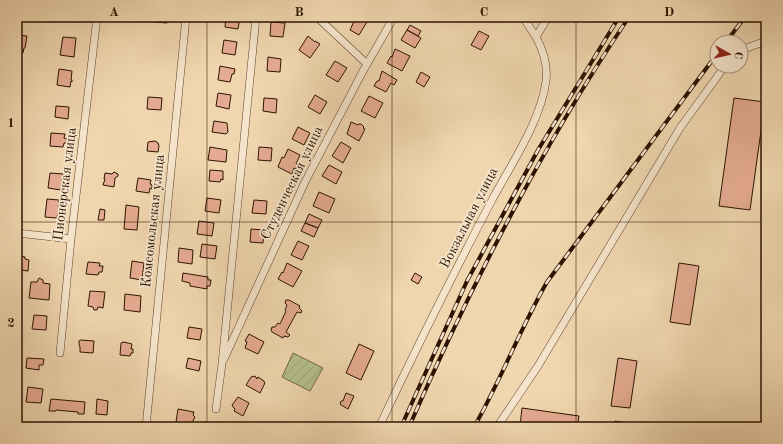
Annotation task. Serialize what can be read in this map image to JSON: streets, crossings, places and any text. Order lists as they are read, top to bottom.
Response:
{
  "streets": {
    "street": [
      "Студенческая улица",
      "Пионерская улица",
      "Вокзальная улица",
      "Комсомольская улица"
    ]
  },
  "north": "right",
  "grid": {
    "columns": [
      "A",
      "B",
      "C",
      "D"
    ],
    "rows": ["1", "2"]
  }
}
